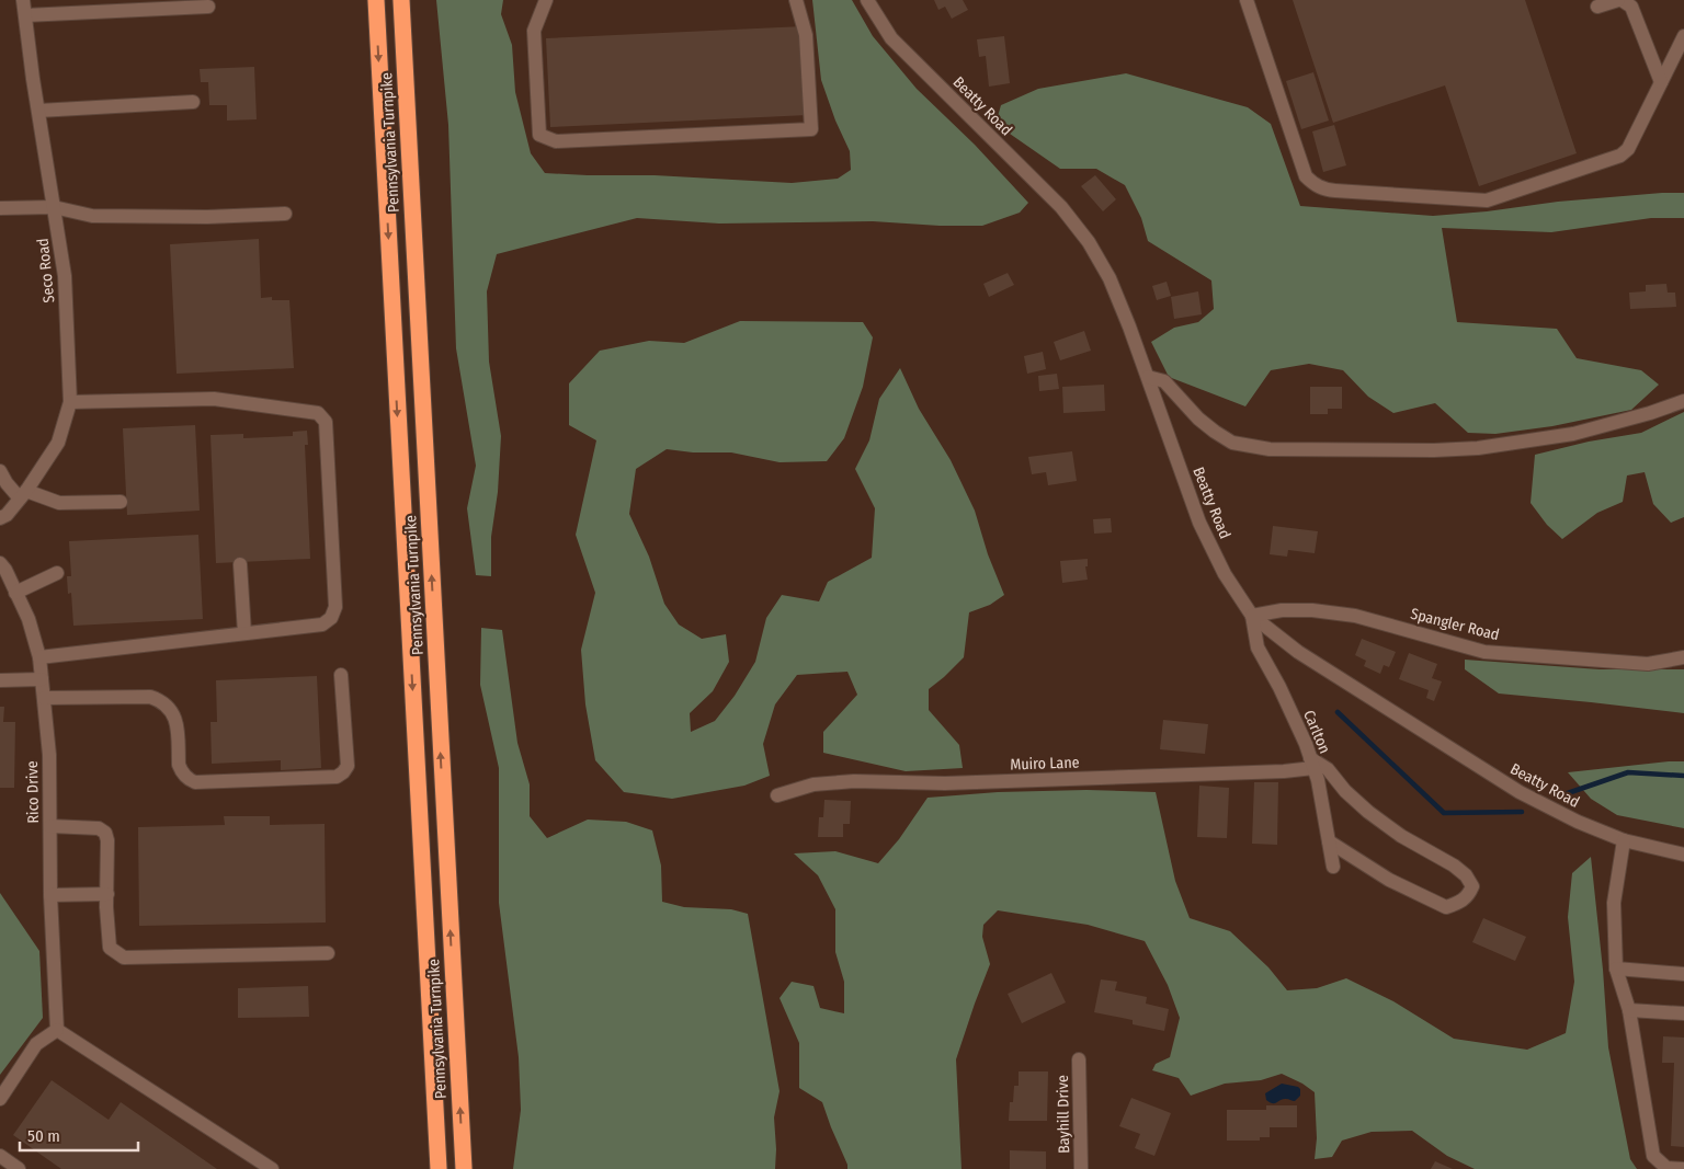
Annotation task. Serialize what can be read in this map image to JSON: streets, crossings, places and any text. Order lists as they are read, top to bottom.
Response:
{
  "streets": {
    "highway": ["Pennsylvania Turnpike"],
    "street": [
      "Beatty Road",
      "Seco Road",
      "Spangler Road",
      "Carlton",
      "Muiro Lane",
      "Rico Drive",
      "Bayhill Drive"
    ]
  },
  "crossings": [
    ["Beatty Road", "Spangler Road"],
    ["Beatty Road", "Carlton"],
    ["Spangler Road", "Carlton"],
    ["Carlton", "Muiro Lane"]
  ],
  "scale_bar": "50 m"
}
